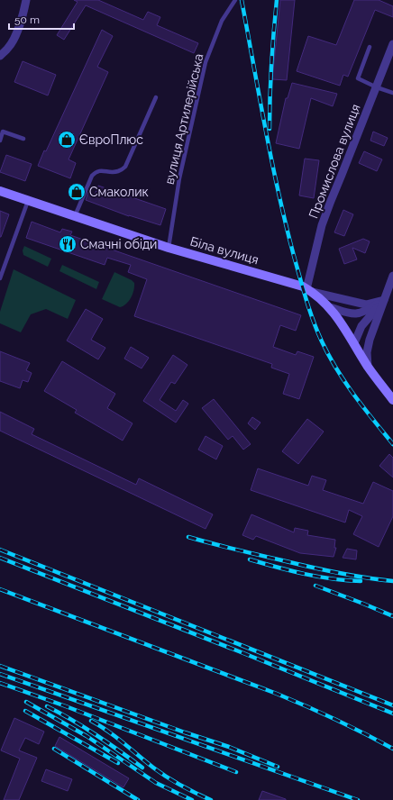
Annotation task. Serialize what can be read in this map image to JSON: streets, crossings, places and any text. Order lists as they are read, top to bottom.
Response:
{
  "streets": {
    "street": ["Промислова вулиця", "Біла вулиця"],
    "lane": ["вулиця Артилерійська"]
  },
  "crossings": [
    ["вулиця Артилерійська", "Біла вулиця"],
    ["Промислова вулиця", "Біла вулиця"]
  ],
  "places": {
    "shop": ["ЄвроПлюс", "Смаколик"],
    "restaurant": ["Смачні обіди"]
  },
  "scale_bar": "50 m"
}
